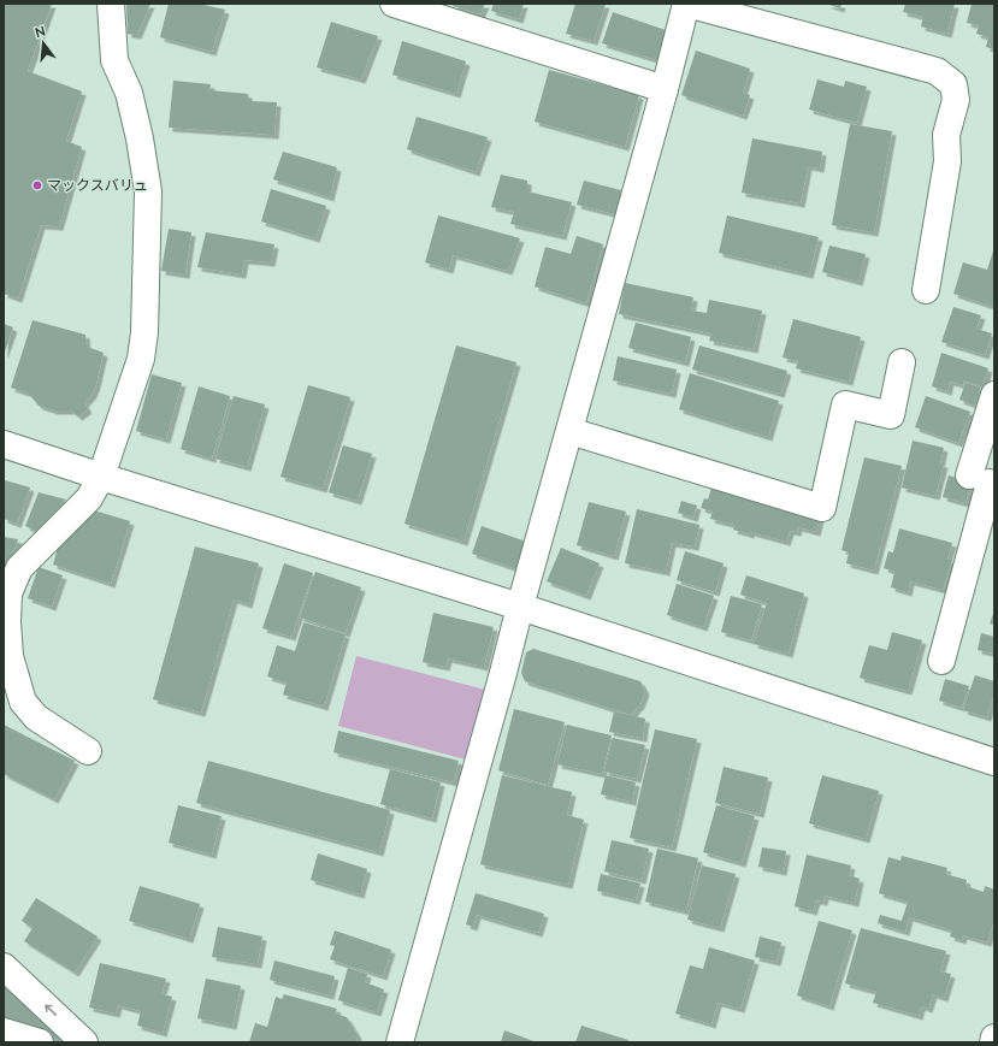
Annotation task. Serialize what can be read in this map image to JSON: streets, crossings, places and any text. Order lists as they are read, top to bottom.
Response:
{
  "places": ["マックスバリュ"],
  "north": "top"
}
